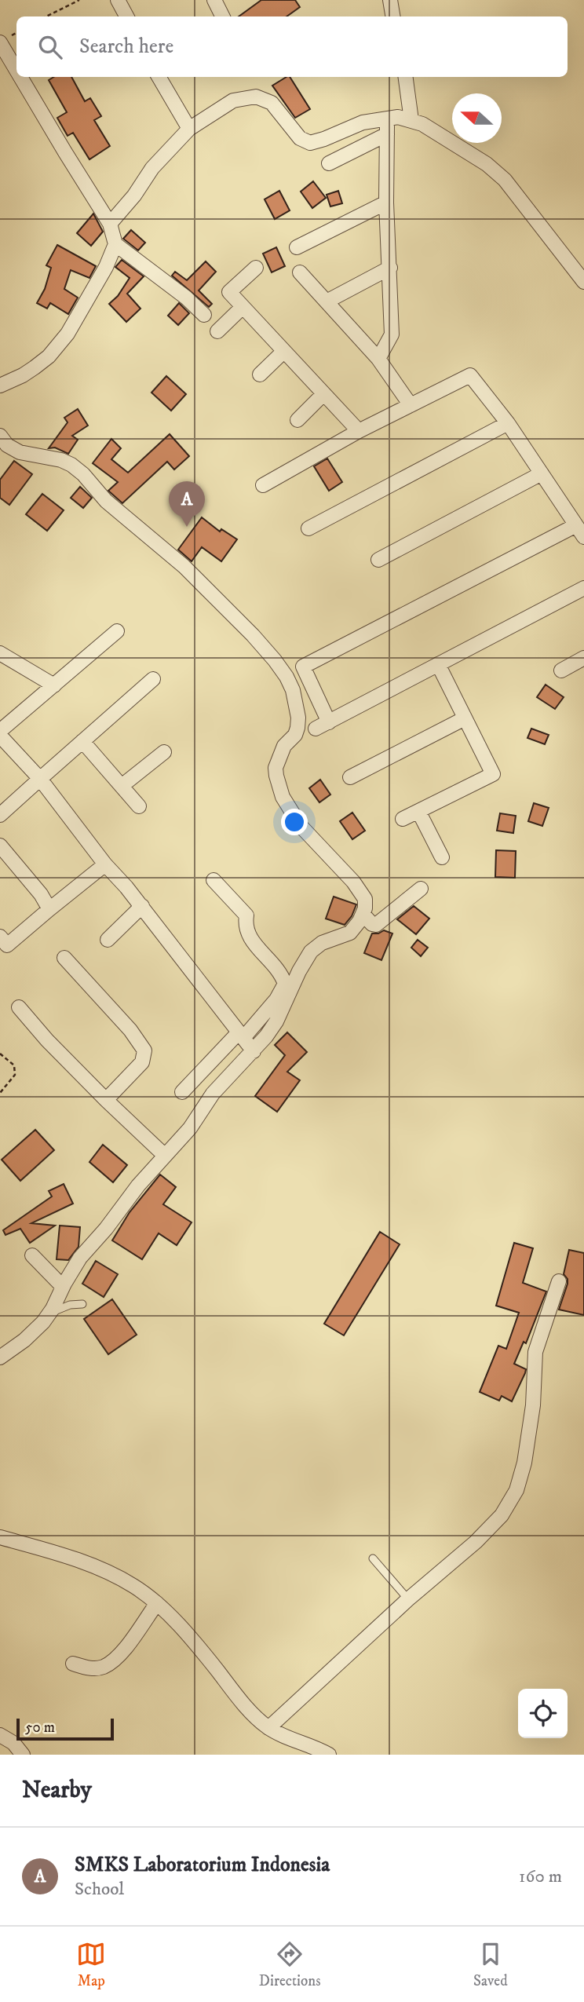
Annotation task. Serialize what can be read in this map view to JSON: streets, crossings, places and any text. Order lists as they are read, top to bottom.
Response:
{
  "scale_bar": "50 m",
  "north": "left",
  "page": {
    "search": "Search here",
    "pins": "A",
    "scale": "50 m",
    "heading": "Nearby",
    "list": [
      {
        "mark": "A",
        "name": "SMKS Laboratorium Indonesia",
        "note": "School",
        "value": "160 m"
      }
    ],
    "nav": ["Map", "Directions", "Saved"]
  }
}
